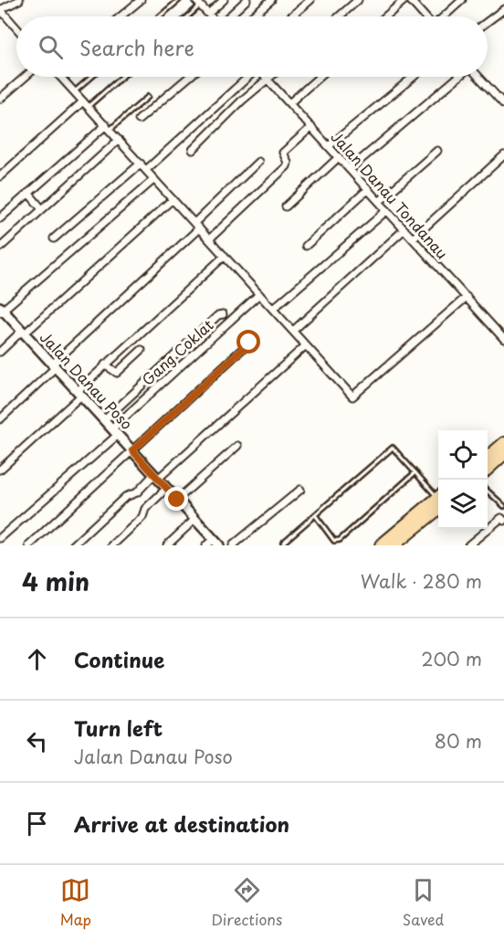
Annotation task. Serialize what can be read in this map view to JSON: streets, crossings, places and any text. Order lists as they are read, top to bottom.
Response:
{
  "streets": {
    "street": ["Jalan Danau Tondanau", "Gang Coklat", "Jalan Danau Poso"]
  },
  "crossings": [
    ["Gang Coklat", "Jalan Danau Poso"]
  ],
  "page": {
    "search": "Search here",
    "heading": ["4 min", "Walk · 280 m"],
    "list": [
      ["Continue", "200 m"],
      ["Turn left", "Jalan Danau Poso", "80 m"],
      "Arrive at destination"
    ],
    "nav": ["Map", "Directions", "Saved"]
  }
}
